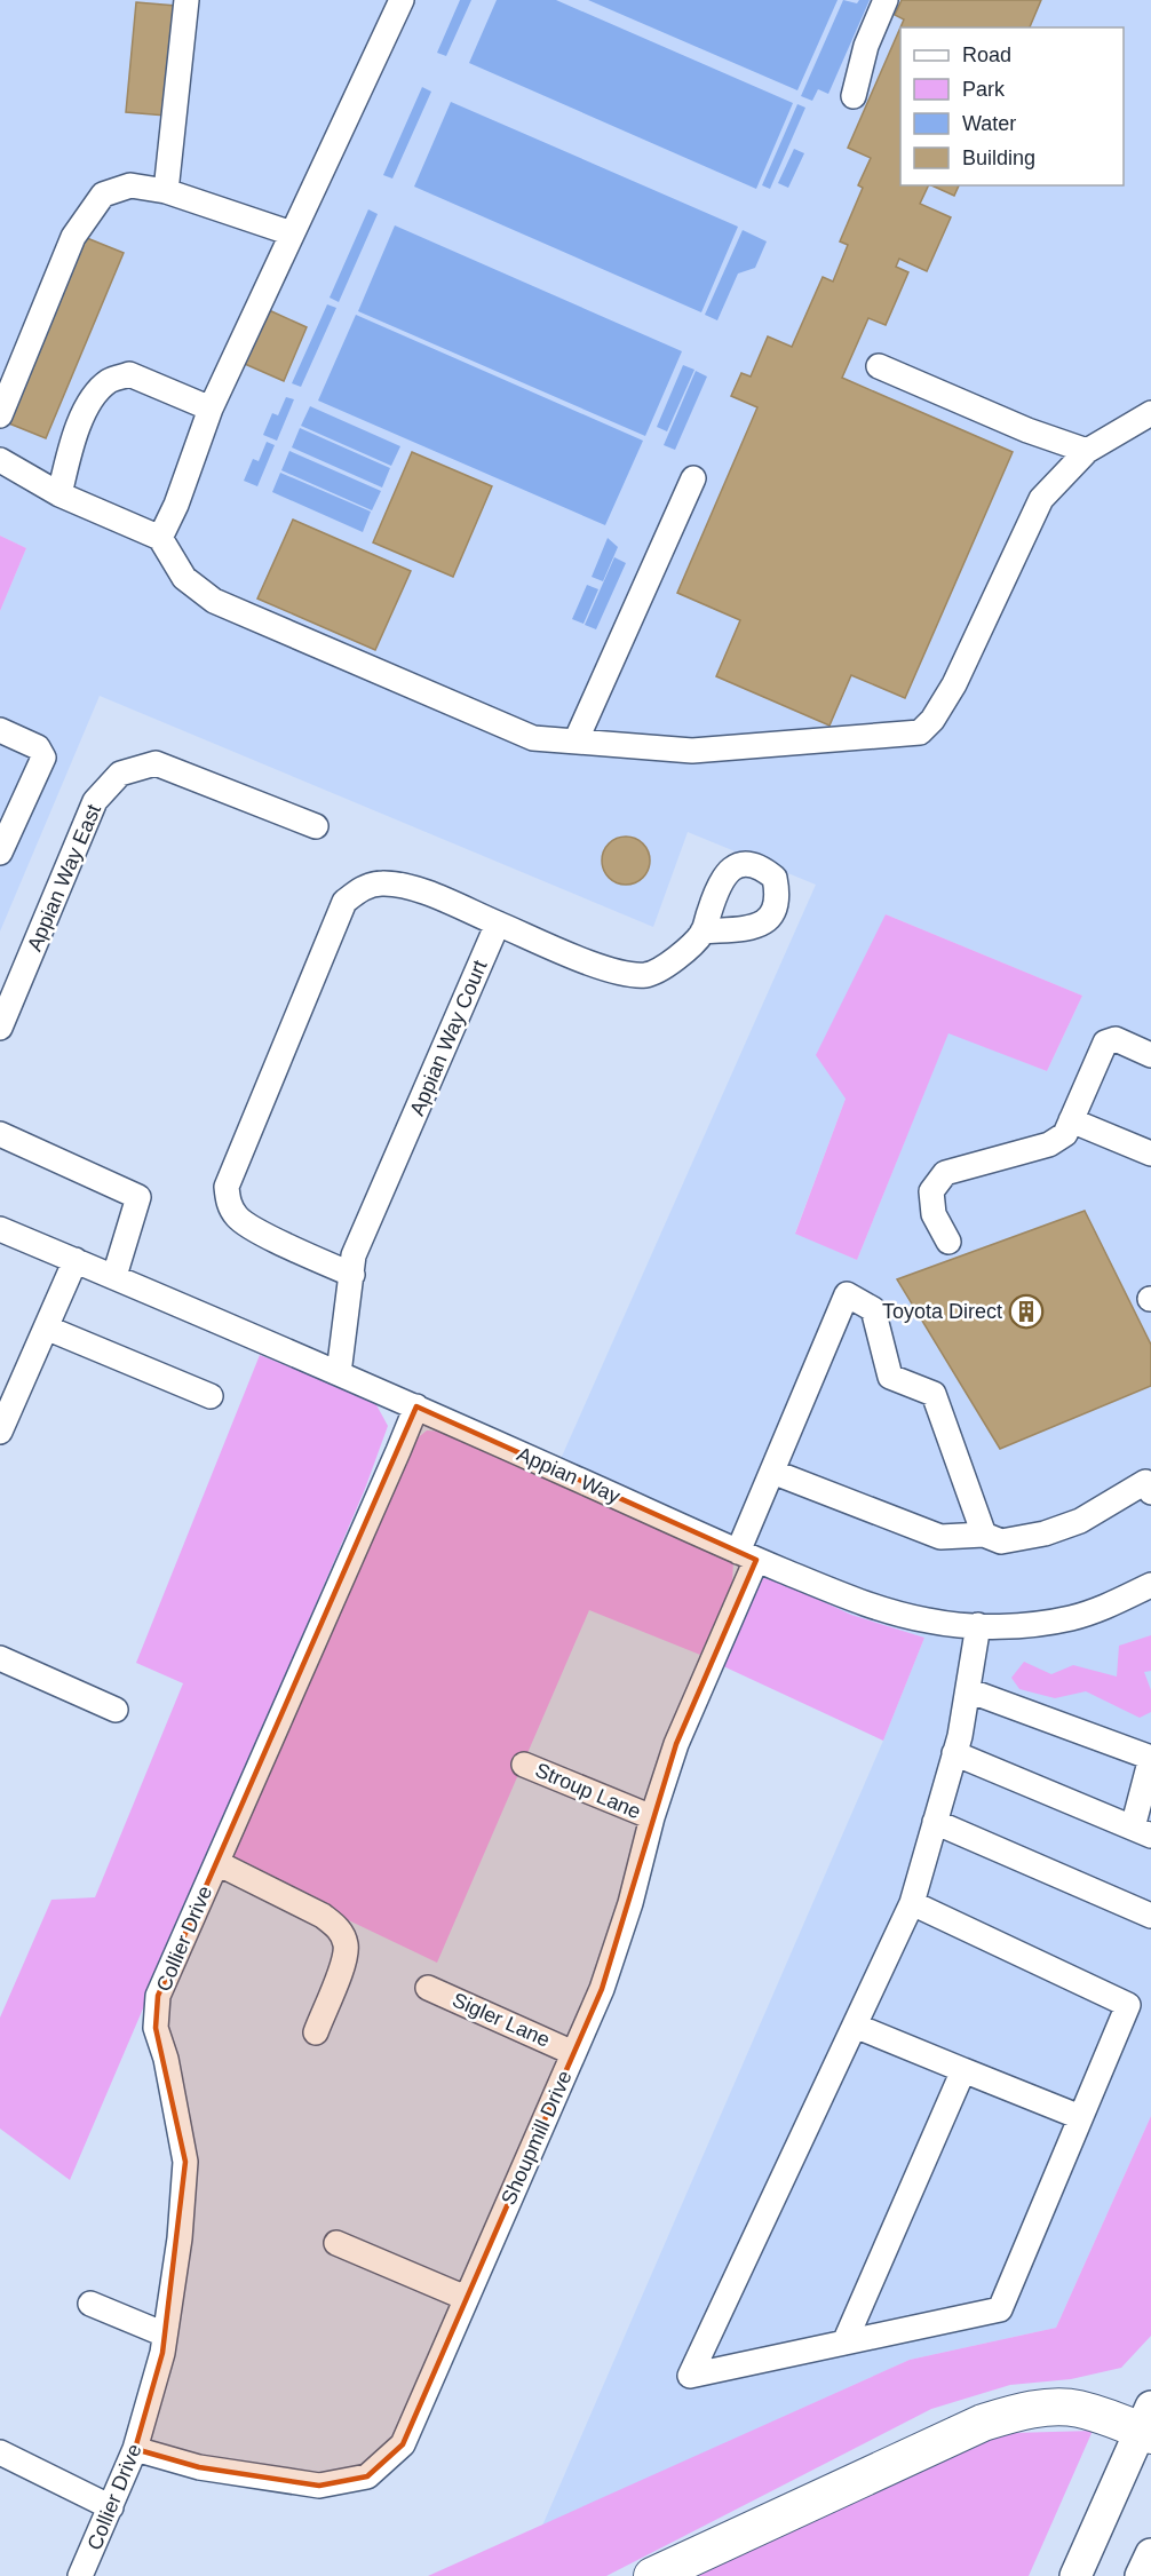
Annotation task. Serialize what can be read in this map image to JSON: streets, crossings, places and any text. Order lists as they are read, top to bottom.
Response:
{
  "streets": {
    "street": [
      "Appian Way East",
      "Appian Way Court",
      "Appian Way",
      "Stroup Lane",
      "Collier Drive",
      "Sigler Lane",
      "Shoupmill Drive"
    ]
  },
  "crossings": [
    ["Appian Way Court", "Appian Way"],
    ["Appian Way", "Collier Drive"],
    ["Appian Way", "Shoupmill Drive"],
    ["Stroup Lane", "Shoupmill Drive"],
    ["Collier Drive", "Shoupmill Drive"],
    ["Sigler Lane", "Shoupmill Drive"]
  ],
  "places": {
    "building": ["Toyota Direct"]
  },
  "legend": [
    "Road",
    "Park",
    "Water",
    "Building"
  ]
}
